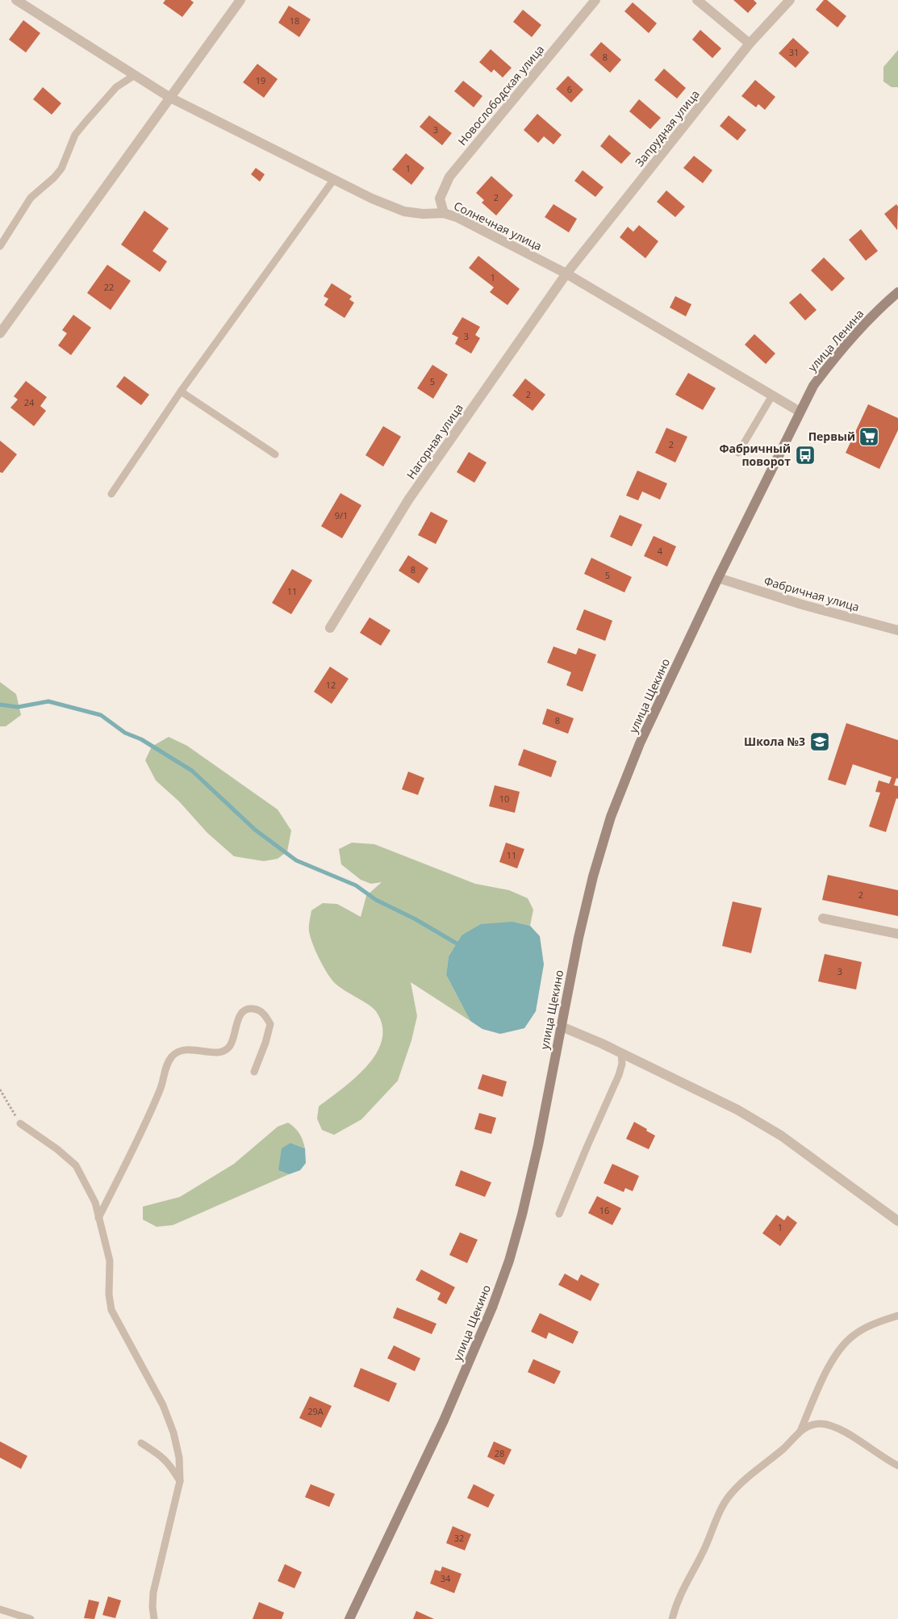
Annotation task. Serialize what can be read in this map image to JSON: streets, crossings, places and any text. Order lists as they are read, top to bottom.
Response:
{
  "streets": {
    "main road": ["улица Ленина", "улица Щекино"],
    "street": [
      "Новослободская улица",
      "Запрудная улица",
      "Солнечная улица",
      "Нагорная улица",
      "Фабричная улица"
    ]
  },
  "crossings": [
    ["Новослободская улица", "Солнечная улица"],
    ["Запрудная улица", "Солнечная улица"],
    ["Запрудная улица", "Нагорная улица"],
    ["Солнечная улица", "улица Ленина"],
    ["Солнечная улица", "Нагорная улица"],
    ["Солнечная улица", "улица Щекино"],
    ["улица Ленина", "улица Щекино"],
    ["Фабричная улица", "улица Щекино"]
  ],
  "places": {
    "supermarket": ["Первый"],
    "bus stop": ["Фабричный поворот"],
    "school or university": ["Школа №3"]
  },
  "house_numbers": [
    "18",
    "31",
    "8",
    "19",
    "6",
    "3",
    "1",
    "2",
    "1",
    "22",
    "3",
    "5",
    "2",
    "24",
    "2",
    "9/1",
    "4",
    "8",
    "5",
    "11",
    "12",
    "8",
    "10",
    "11",
    "2",
    "3",
    "16",
    "1",
    "29А",
    "28",
    "32",
    "34"
  ]
}
